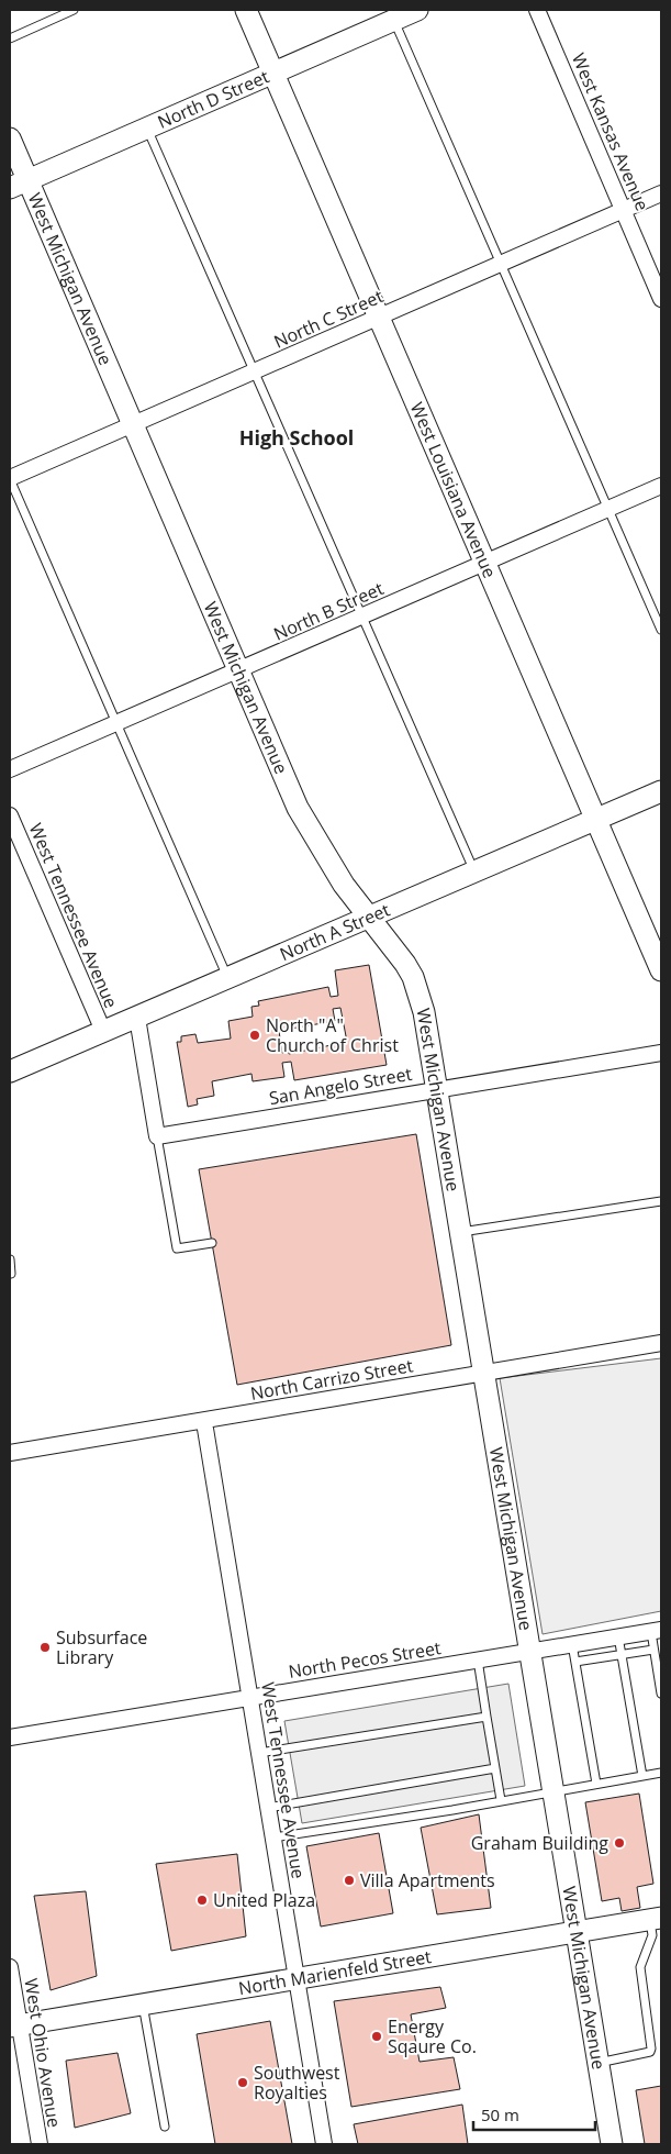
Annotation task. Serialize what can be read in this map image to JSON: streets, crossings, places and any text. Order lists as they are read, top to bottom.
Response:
{
  "streets": {
    "street": [
      "North D Street",
      "West Kansas Avenue",
      "West Michigan Avenue",
      "North C Street",
      "West Louisiana Avenue",
      "North B Street",
      "West Tennessee Avenue",
      "North A Street",
      "San Angelo Street",
      "North Carrizo Street",
      "North Pecos Street",
      "North Marienfeld Street",
      "West Ohio Avenue"
    ]
  },
  "crossings": [
    ["North D Street", "West Michigan Avenue"],
    ["North D Street", "West Louisiana Avenue"],
    ["West Kansas Avenue", "North C Street"],
    ["West Michigan Avenue", "North C Street"],
    ["West Michigan Avenue", "North B Street"],
    ["West Michigan Avenue", "North A Street"],
    ["West Michigan Avenue", "San Angelo Street"],
    ["West Michigan Avenue", "North Carrizo Street"],
    ["West Michigan Avenue", "North Pecos Street"],
    ["West Michigan Avenue", "North Marienfeld Street"],
    ["North C Street", "West Louisiana Avenue"],
    ["West Louisiana Avenue", "North B Street"],
    ["West Louisiana Avenue", "North A Street"],
    ["West Tennessee Avenue", "North A Street"],
    ["West Tennessee Avenue", "San Angelo Street"],
    ["West Tennessee Avenue", "North Carrizo Street"],
    ["West Tennessee Avenue", "North Pecos Street"],
    ["West Tennessee Avenue", "North Marienfeld Street"],
    ["North Marienfeld Street", "West Ohio Avenue"]
  ],
  "districts": ["High School"],
  "places": [
    "North \"A\" Church of Christ",
    "Subsurface Library",
    "Graham Building",
    "Villa Apartments",
    "United Plaza",
    "Energy Sqaure Co.",
    "Southwest Royalties"
  ],
  "scale_bar": "50 m"
}
